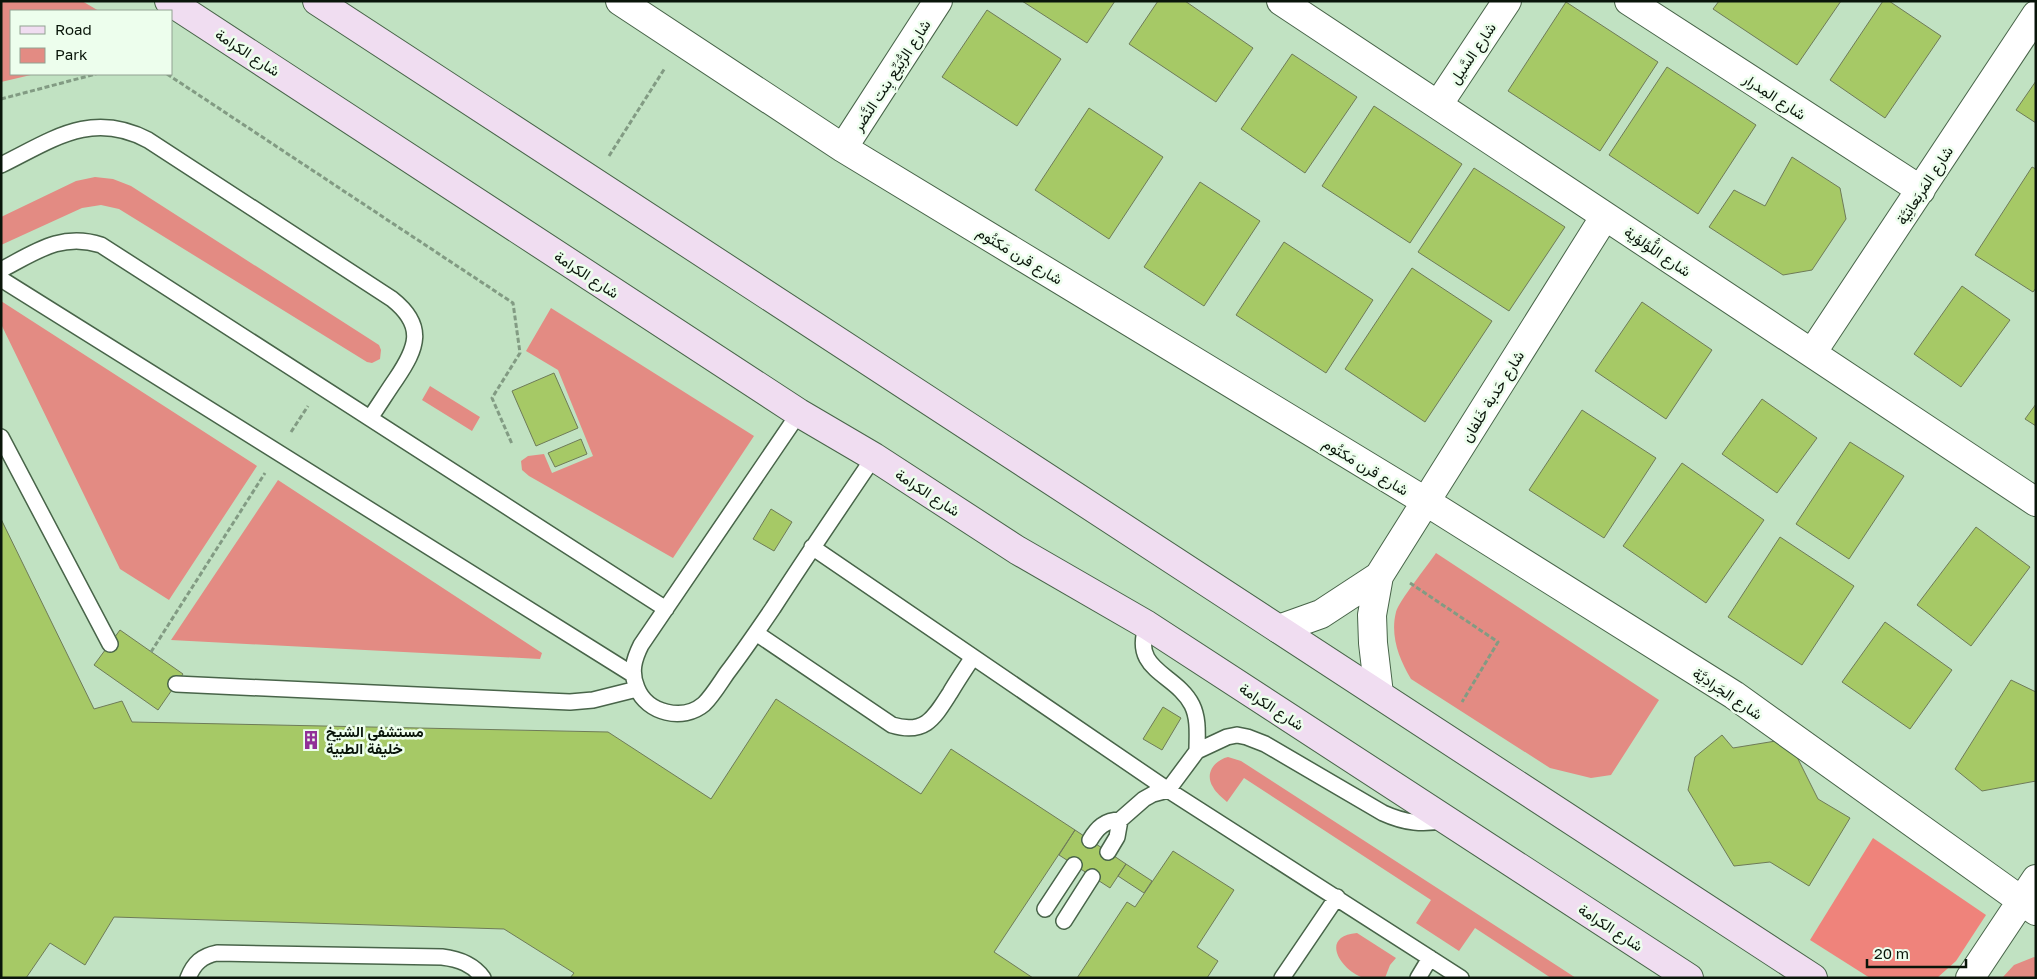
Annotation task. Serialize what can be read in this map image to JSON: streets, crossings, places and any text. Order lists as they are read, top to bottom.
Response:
{
  "streets": {
    "main road": ["شارع الكرامة"],
    "street": [
      "شارع السَّيل",
      "شارع الرُّبَيِّع بِنت النَّضر",
      "شارع المِدرار",
      "شارع المَربَعانِيَّة",
      "شارع اللُّؤلؤية",
      "شارع قرن مَكتُوم",
      "شارع حَدبة خَلفان",
      "شارع الجَرادِيَّة"
    ]
  },
  "crossings": [
    ["شارع السَّيل", "شارع اللُّؤلؤية"],
    ["شارع الرُّبَيِّع بِنت النَّضر", "شارع قرن مَكتُوم"],
    ["شارع المِدرار", "شارع المَربَعانِيَّة"],
    ["شارع المَربَعانِيَّة", "شارع اللُّؤلؤية"],
    ["شارع اللُّؤلؤية", "شارع حَدبة خَلفان"],
    ["شارع قرن مَكتُوم", "شارع حَدبة خَلفان"],
    ["شارع قرن مَكتُوم", "شارع الجَرادِيَّة"],
    ["شارع حَدبة خَلفان", "شارع الجَرادِيَّة"]
  ],
  "places": {
    "building": ["مستشفي الشيخ خليفة الطبية"]
  },
  "legend": ["Road", "Park"],
  "scale_bar": "20 m"
}
